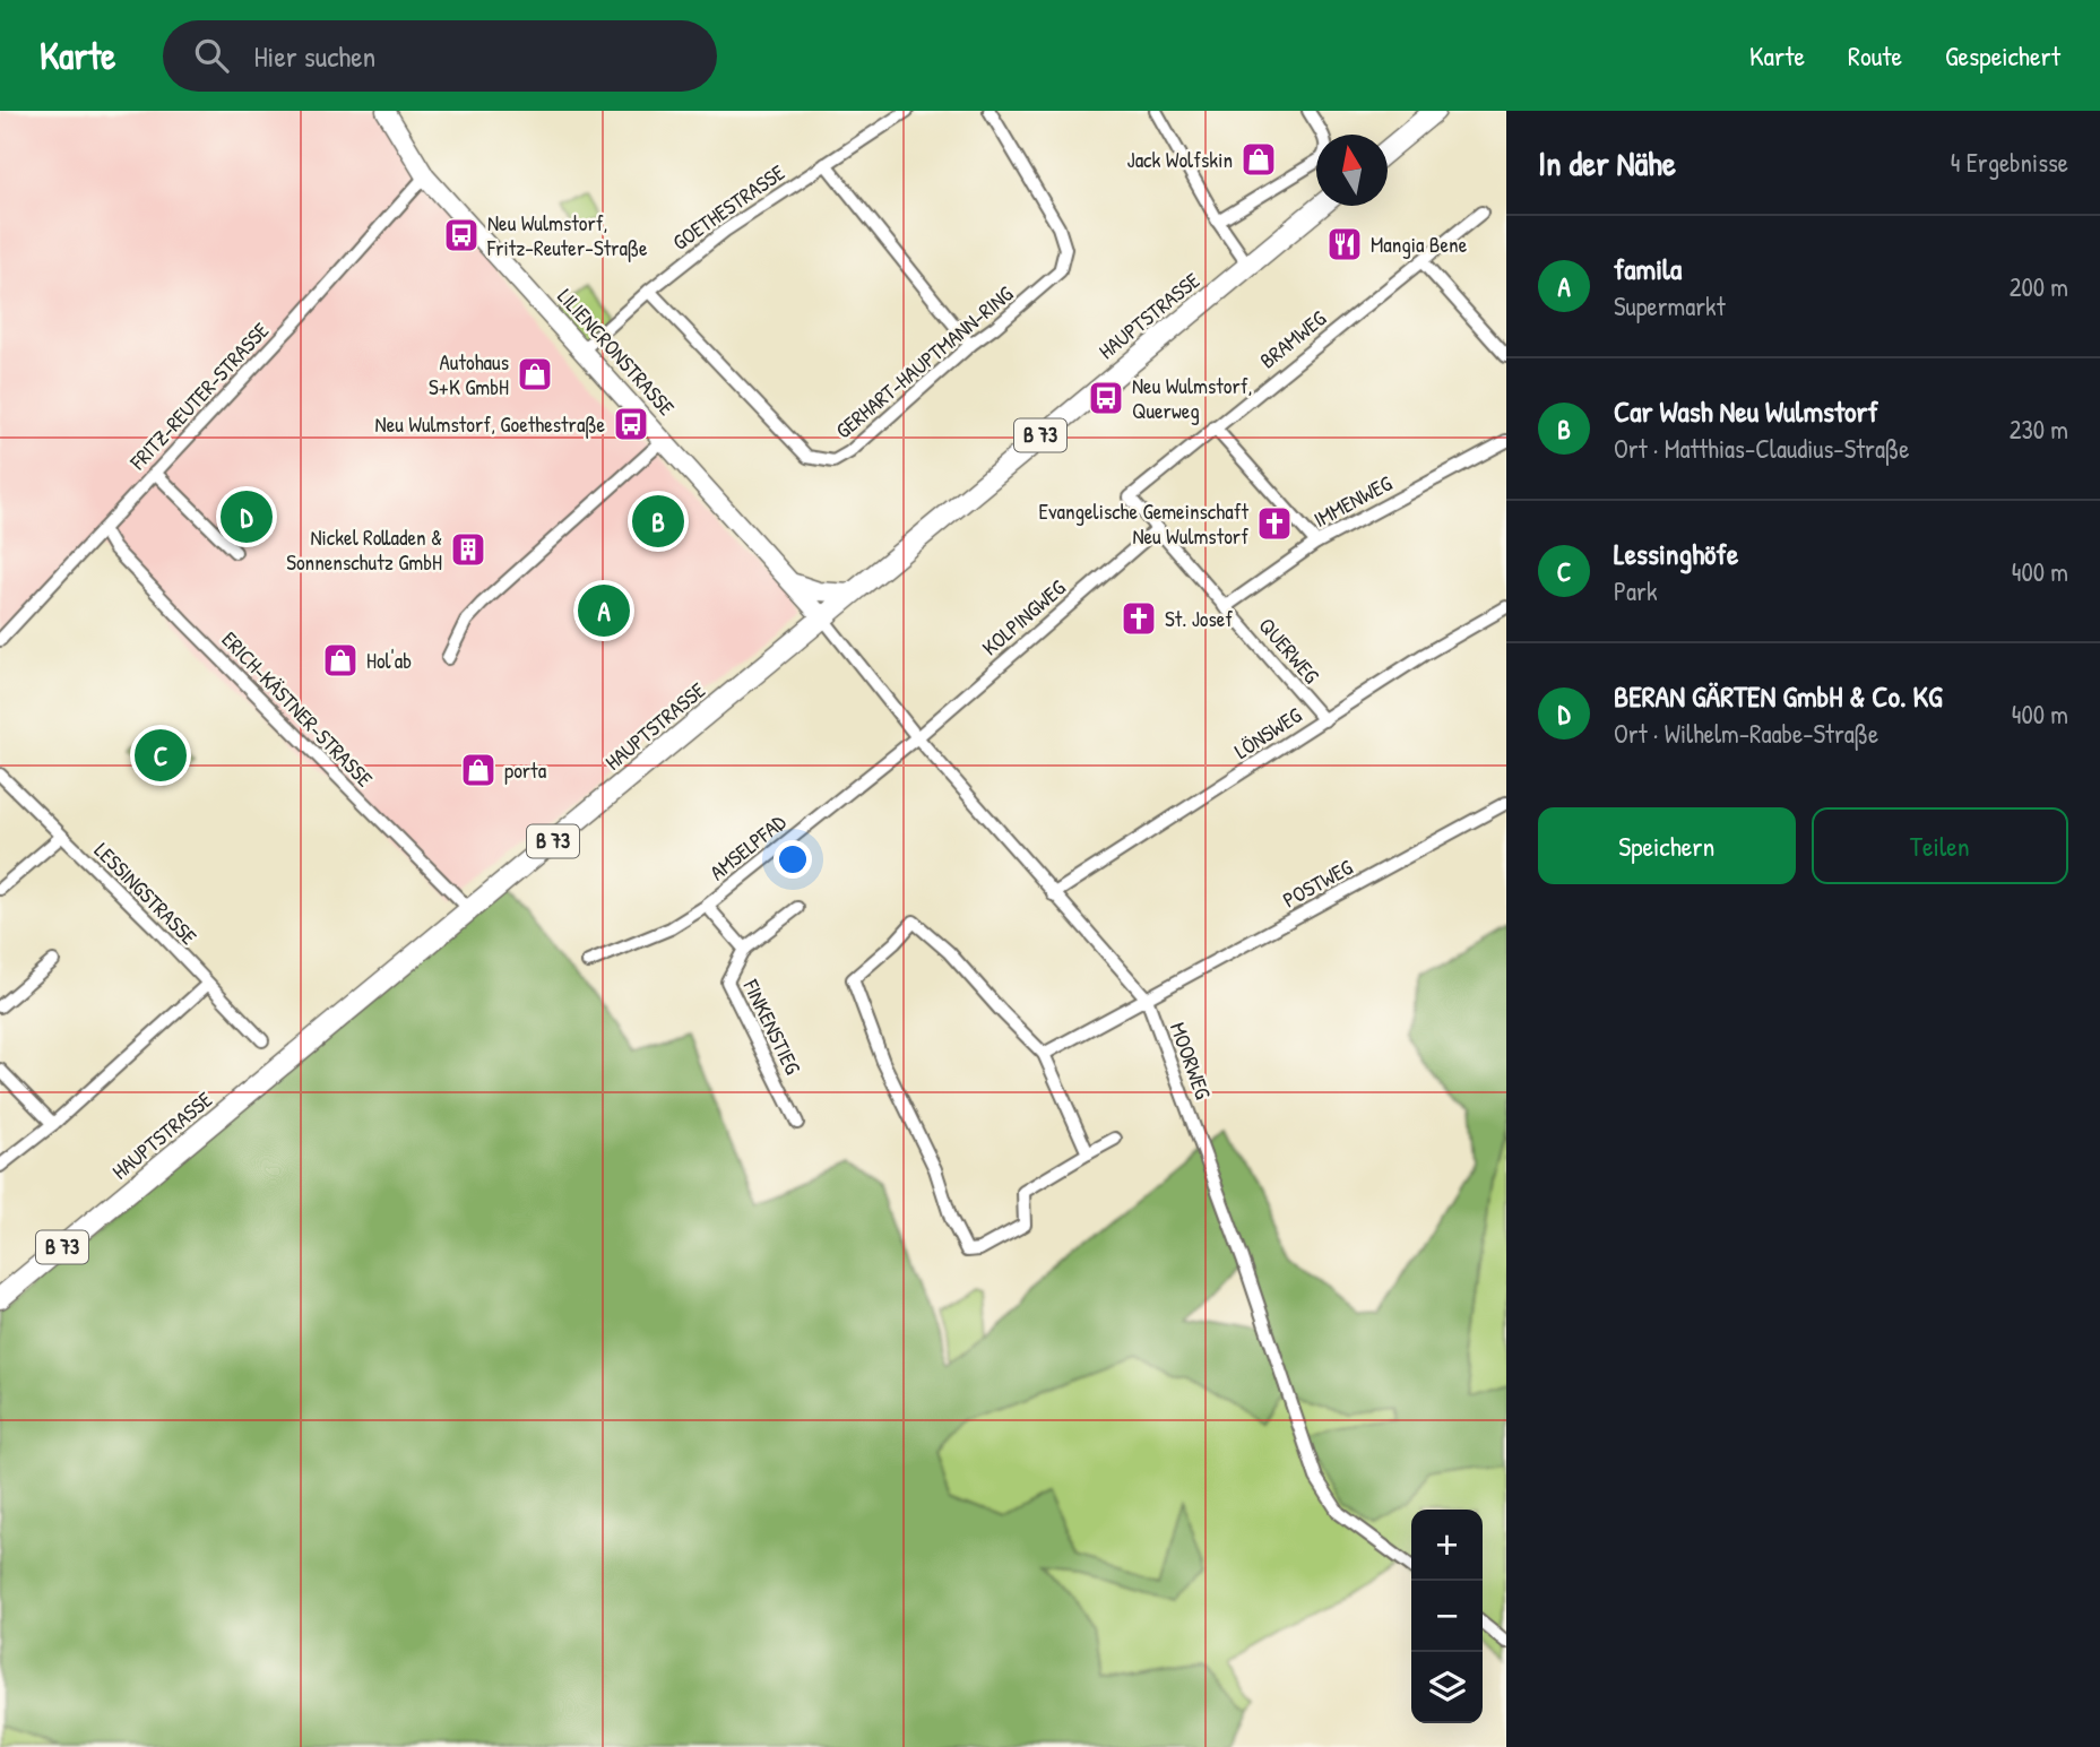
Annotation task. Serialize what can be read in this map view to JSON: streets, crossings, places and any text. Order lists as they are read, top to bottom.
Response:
{
  "streets": {
    "main road": ["HAUPTSTRASSE", "B 73"],
    "street": [
      "GOETHESTRASSE",
      "BRAMWEG",
      "LILIENCRONSTRASSE",
      "GERHART-HAUPTMANN-RING",
      "FRITZ-REUTER-STRASSE",
      "IMMENWEG",
      "KOLPINGWEG",
      "QUERWEG",
      "ERICH-KÄSTNER-STRASSE",
      "LÖNSWEG",
      "AMSELPFAD",
      "POSTWEG",
      "LESSINGSTRASSE",
      "FINKENSTIEG",
      "MOORWEG"
    ]
  },
  "crossings": [
    ["GOETHESTRASSE", "LILIENCRONSTRASSE"],
    ["GOETHESTRASSE", "GERHART-HAUPTMANN-RING"],
    ["HAUPTSTRASSE", "LILIENCRONSTRASSE"],
    ["HAUPTSTRASSE", "ERICH-KÄSTNER-STRASSE"],
    ["HAUPTSTRASSE", "MOORWEG"],
    ["BRAMWEG", "QUERWEG"],
    ["LILIENCRONSTRASSE", "FRITZ-REUTER-STRASSE"],
    ["LILIENCRONSTRASSE", "MOORWEG"],
    ["FRITZ-REUTER-STRASSE", "ERICH-KÄSTNER-STRASSE"],
    ["IMMENWEG", "QUERWEG"],
    ["KOLPINGWEG", "QUERWEG"],
    ["KOLPINGWEG", "AMSELPFAD"],
    ["KOLPINGWEG", "MOORWEG"],
    ["QUERWEG", "LÖNSWEG"],
    ["LÖNSWEG", "MOORWEG"],
    ["AMSELPFAD", "FINKENSTIEG"],
    ["AMSELPFAD", "MOORWEG"],
    ["POSTWEG", "MOORWEG"]
  ],
  "places": {
    "shop": [
      "Jack Wolfskin",
      "Autohaus S+K GmbH",
      "Hol'ab",
      "porta"
    ],
    "bus stop": ["Neu Wulmstorf, Fritz-Reuter-Straße", "Neu Wulmstorf, Querweg", "Neu Wulmstorf, Goethestraße"],
    "restaurant": ["Mangia Bene"],
    "church": ["Evangelische Gemeinschaft Neu Wulmstorf", "St. Josef"],
    "building": ["Nickel Rolladen & Sonnenschutz GmbH"]
  },
  "north": "top",
  "page": {
    "header": "Karte",
    "search": "Hier suchen",
    "nav": ["Karte", "Route", "Gespeichert"],
    "heading": ["In der Nähe", "4 Ergebnisse"],
    "list": [
      {
        "mark": "A",
        "name": "famila",
        "note": "Supermarkt",
        "value": "200 m"
      },
      {
        "mark": "B",
        "name": "Car Wash Neu Wulmstorf",
        "note": "Ort · Matthias-Claudius-Straße",
        "value": "230 m"
      },
      {
        "mark": "C",
        "name": "Lessinghöfe",
        "note": "Park",
        "value": "400 m"
      },
      {
        "mark": "D",
        "name": "BERAN GÄRTEN GmbH & Co. KG",
        "note": "Ort · Wilhelm-Raabe-Straße",
        "value": "400 m"
      }
    ],
    "pins": [
      "D",
      "B",
      "A",
      "C"
    ],
    "buttons": ["Speichern", "Teilen"],
    "map_buttons": ["+", "−"]
  }
}
